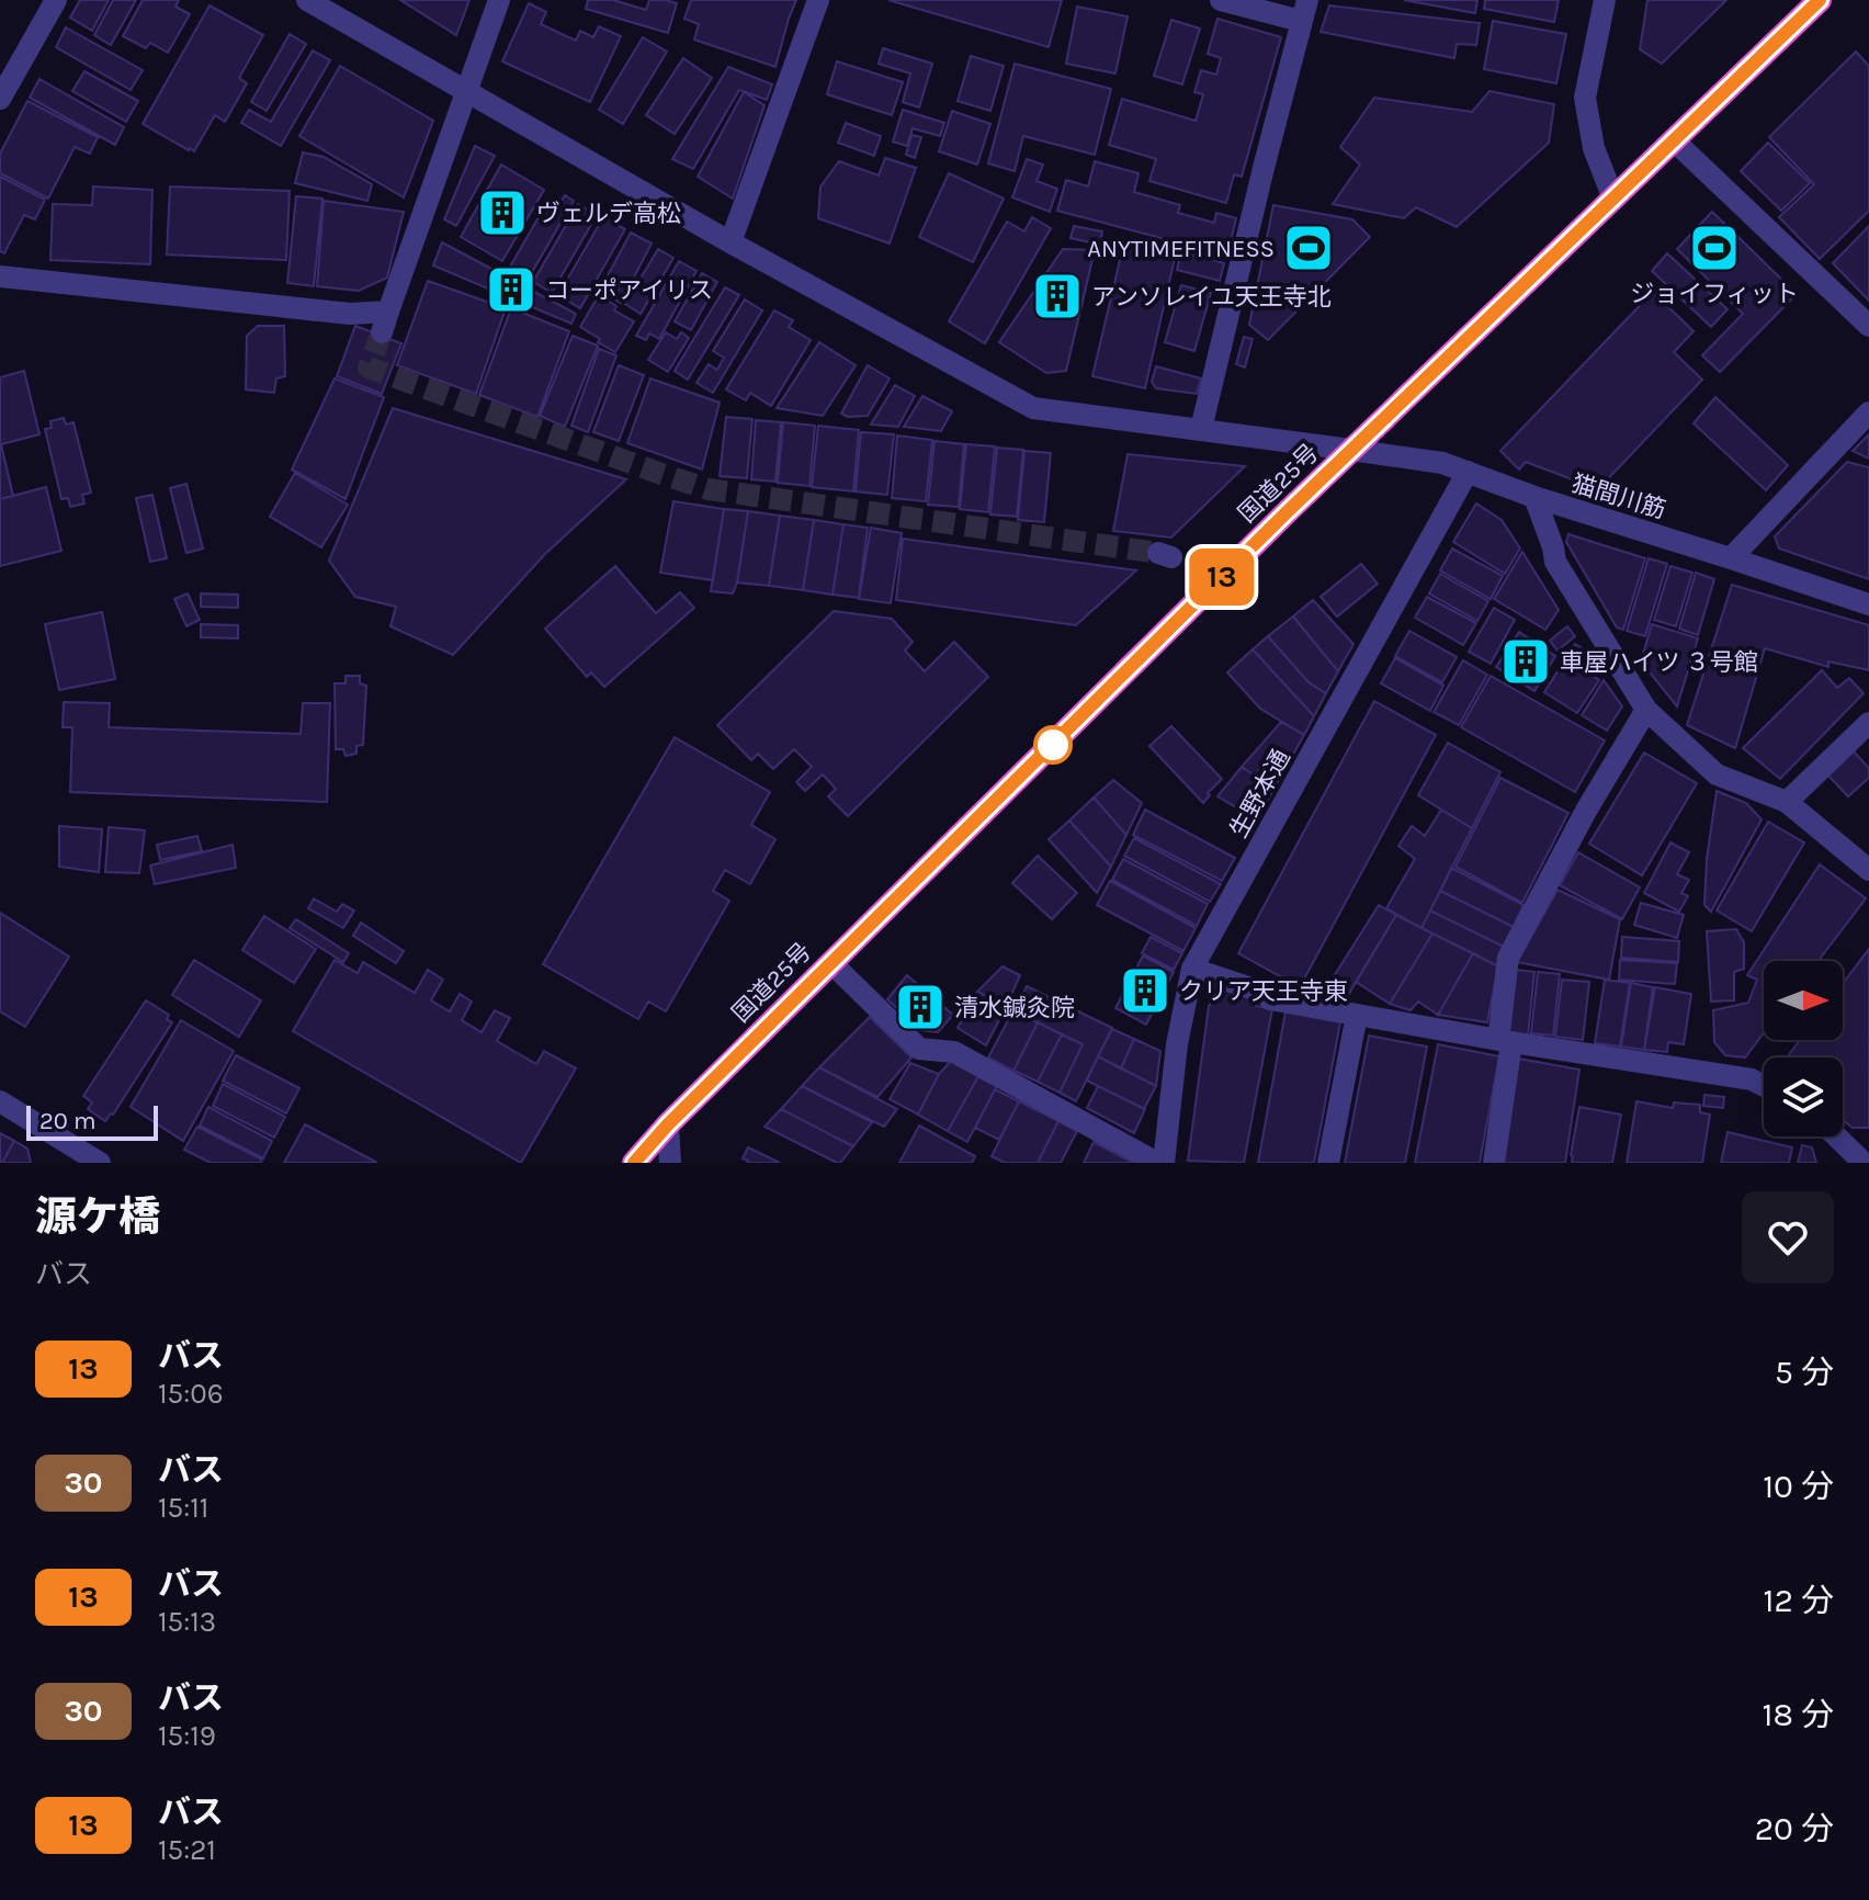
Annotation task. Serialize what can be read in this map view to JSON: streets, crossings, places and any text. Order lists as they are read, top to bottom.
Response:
{
  "streets": {
    "highway": ["国道25号"],
    "street": ["猫間川筋", "生野本通"]
  },
  "crossings": [
    ["国道25号", "猫間川筋"],
    ["猫間川筋", "生野本通"]
  ],
  "places": {
    "building": [
      "ヴェルデ高松",
      "コーポアイリス",
      "アンソレイユ天王寺北",
      "車屋ハイツ ３号館",
      "クリア天王寺東",
      "清水鍼灸院"
    ],
    "sports": ["ANYTIMEFITNESS", "ジョイフィット"]
  },
  "lines": ["bus line 13"],
  "scale_bar": "20 m",
  "north": "right",
  "page": {
    "on_map": "13",
    "scale": "20 m",
    "heading": ["源ケ橋", "バス"],
    "list": [
      {
        "mark": "13",
        "name": "バス",
        "note": "15:06",
        "value": "5 分"
      },
      {
        "mark": "30",
        "name": "バス",
        "note": "15:11",
        "value": "10 分"
      },
      {
        "mark": "13",
        "name": "バス",
        "note": "15:13",
        "value": "12 分"
      },
      {
        "mark": "30",
        "name": "バス",
        "note": "15:19",
        "value": "18 分"
      },
      {
        "mark": "13",
        "name": "バス",
        "note": "15:21",
        "value": "20 分"
      }
    ]
  }
}
